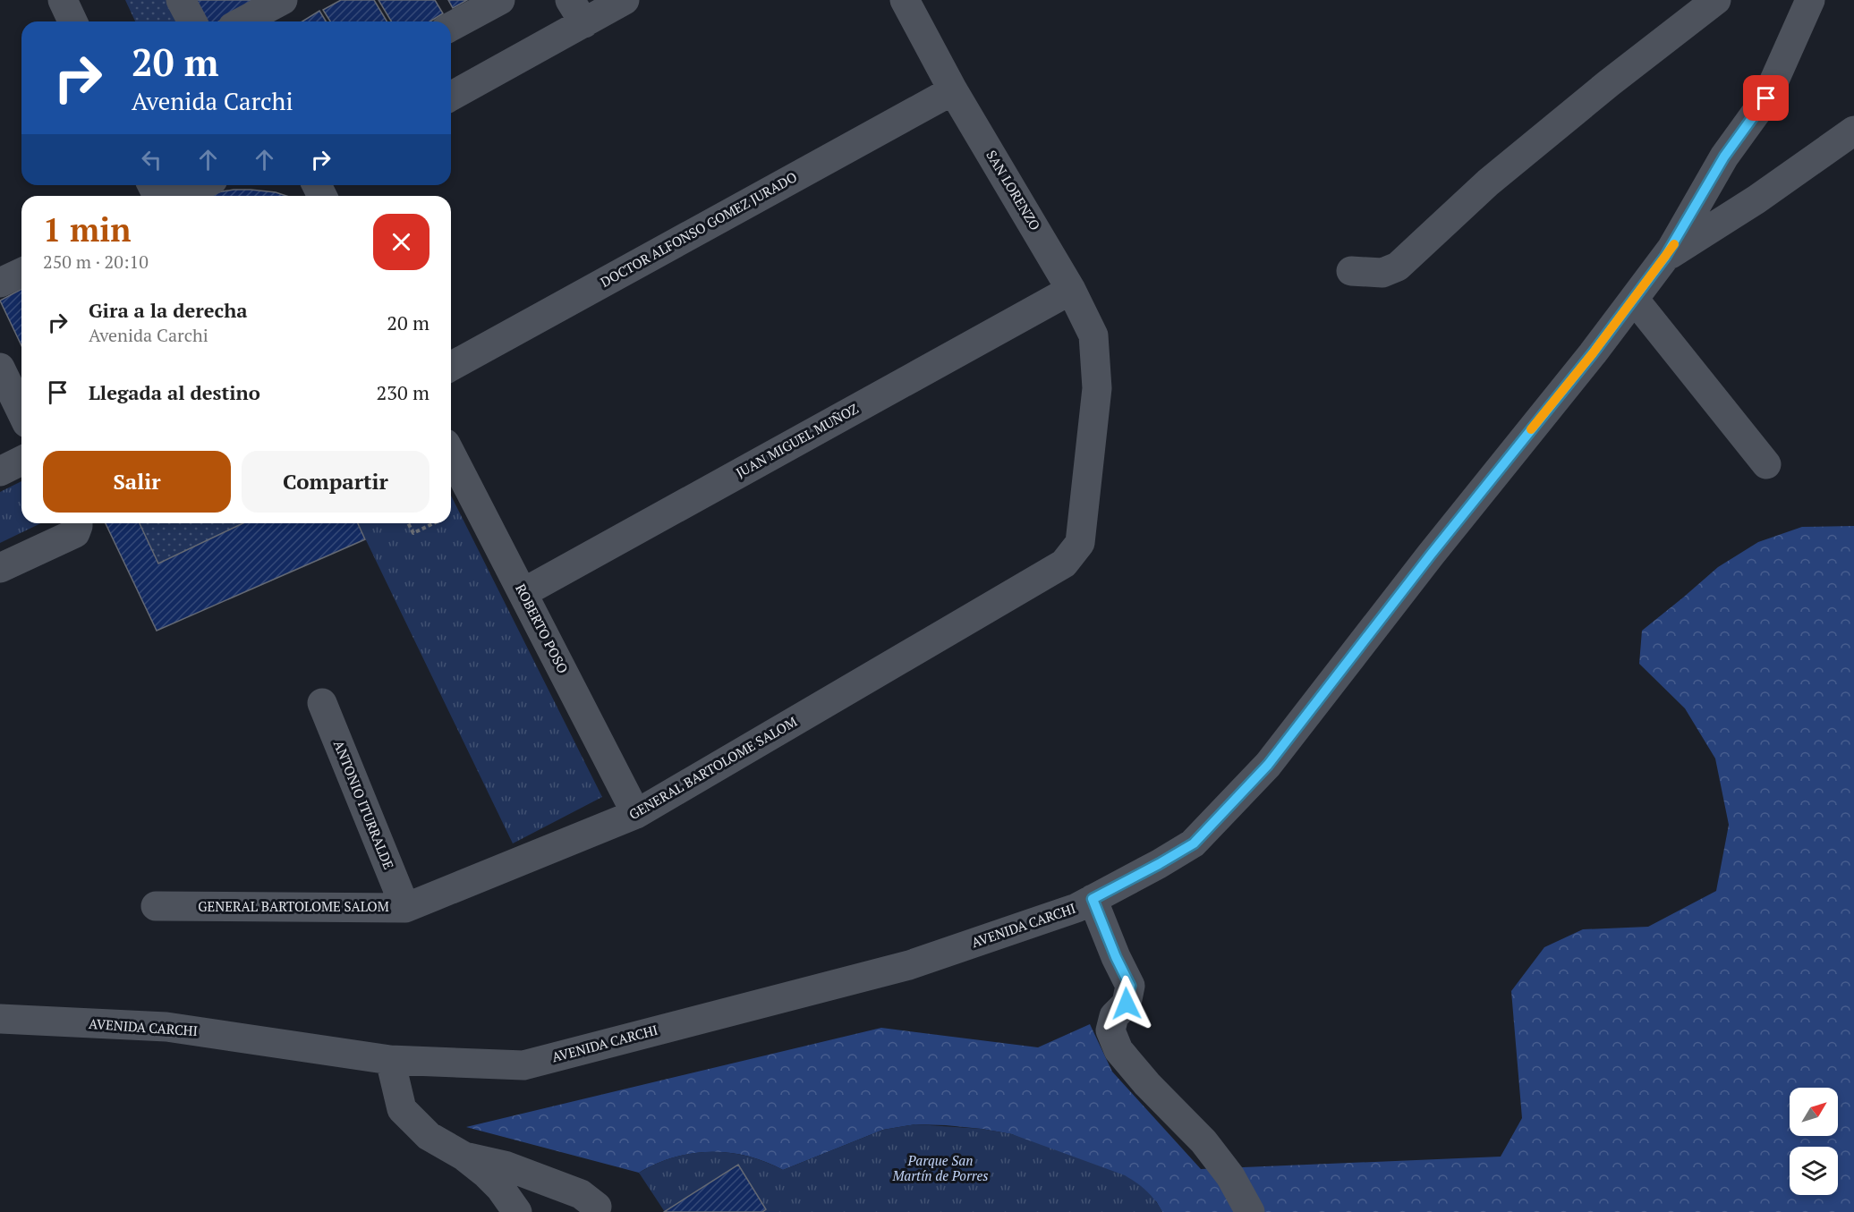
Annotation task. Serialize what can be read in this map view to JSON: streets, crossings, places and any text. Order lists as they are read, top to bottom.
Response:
{
  "streets": {
    "street": [
      "SAN LORENZO",
      "DOCTOR ALFONSO GOMEZ JURADO",
      "JUAN MIGUEL MUÑOZ",
      "ROBERTO POSO",
      "GENERAL BARTOLOME SALOM",
      "ANTONIO ITURRALDE",
      "AVENIDA CARCHI"
    ]
  },
  "crossings": [
    ["SAN LORENZO", "DOCTOR ALFONSO GOMEZ JURADO"],
    ["SAN LORENZO", "JUAN MIGUEL MUÑOZ"],
    ["SAN LORENZO", "GENERAL BARTOLOME SALOM"],
    ["JUAN MIGUEL MUÑOZ", "ROBERTO POSO"],
    ["ROBERTO POSO", "GENERAL BARTOLOME SALOM"],
    ["GENERAL BARTOLOME SALOM", "ANTONIO ITURRALDE"]
  ],
  "parks": ["Parque San Martín de Porres"],
  "north": "top right",
  "page": {
    "turn": ["20 m", "Avenida Carchi"],
    "heading": ["1 min", "250 m · 20:10"],
    "list": [
      {
        "name": "Gira a la derecha",
        "note": "Avenida Carchi",
        "value": "20 m"
      },
      {
        "name": "Llegada al destino",
        "value": "230 m"
      }
    ],
    "buttons": ["Salir", "Compartir"]
  }
}
